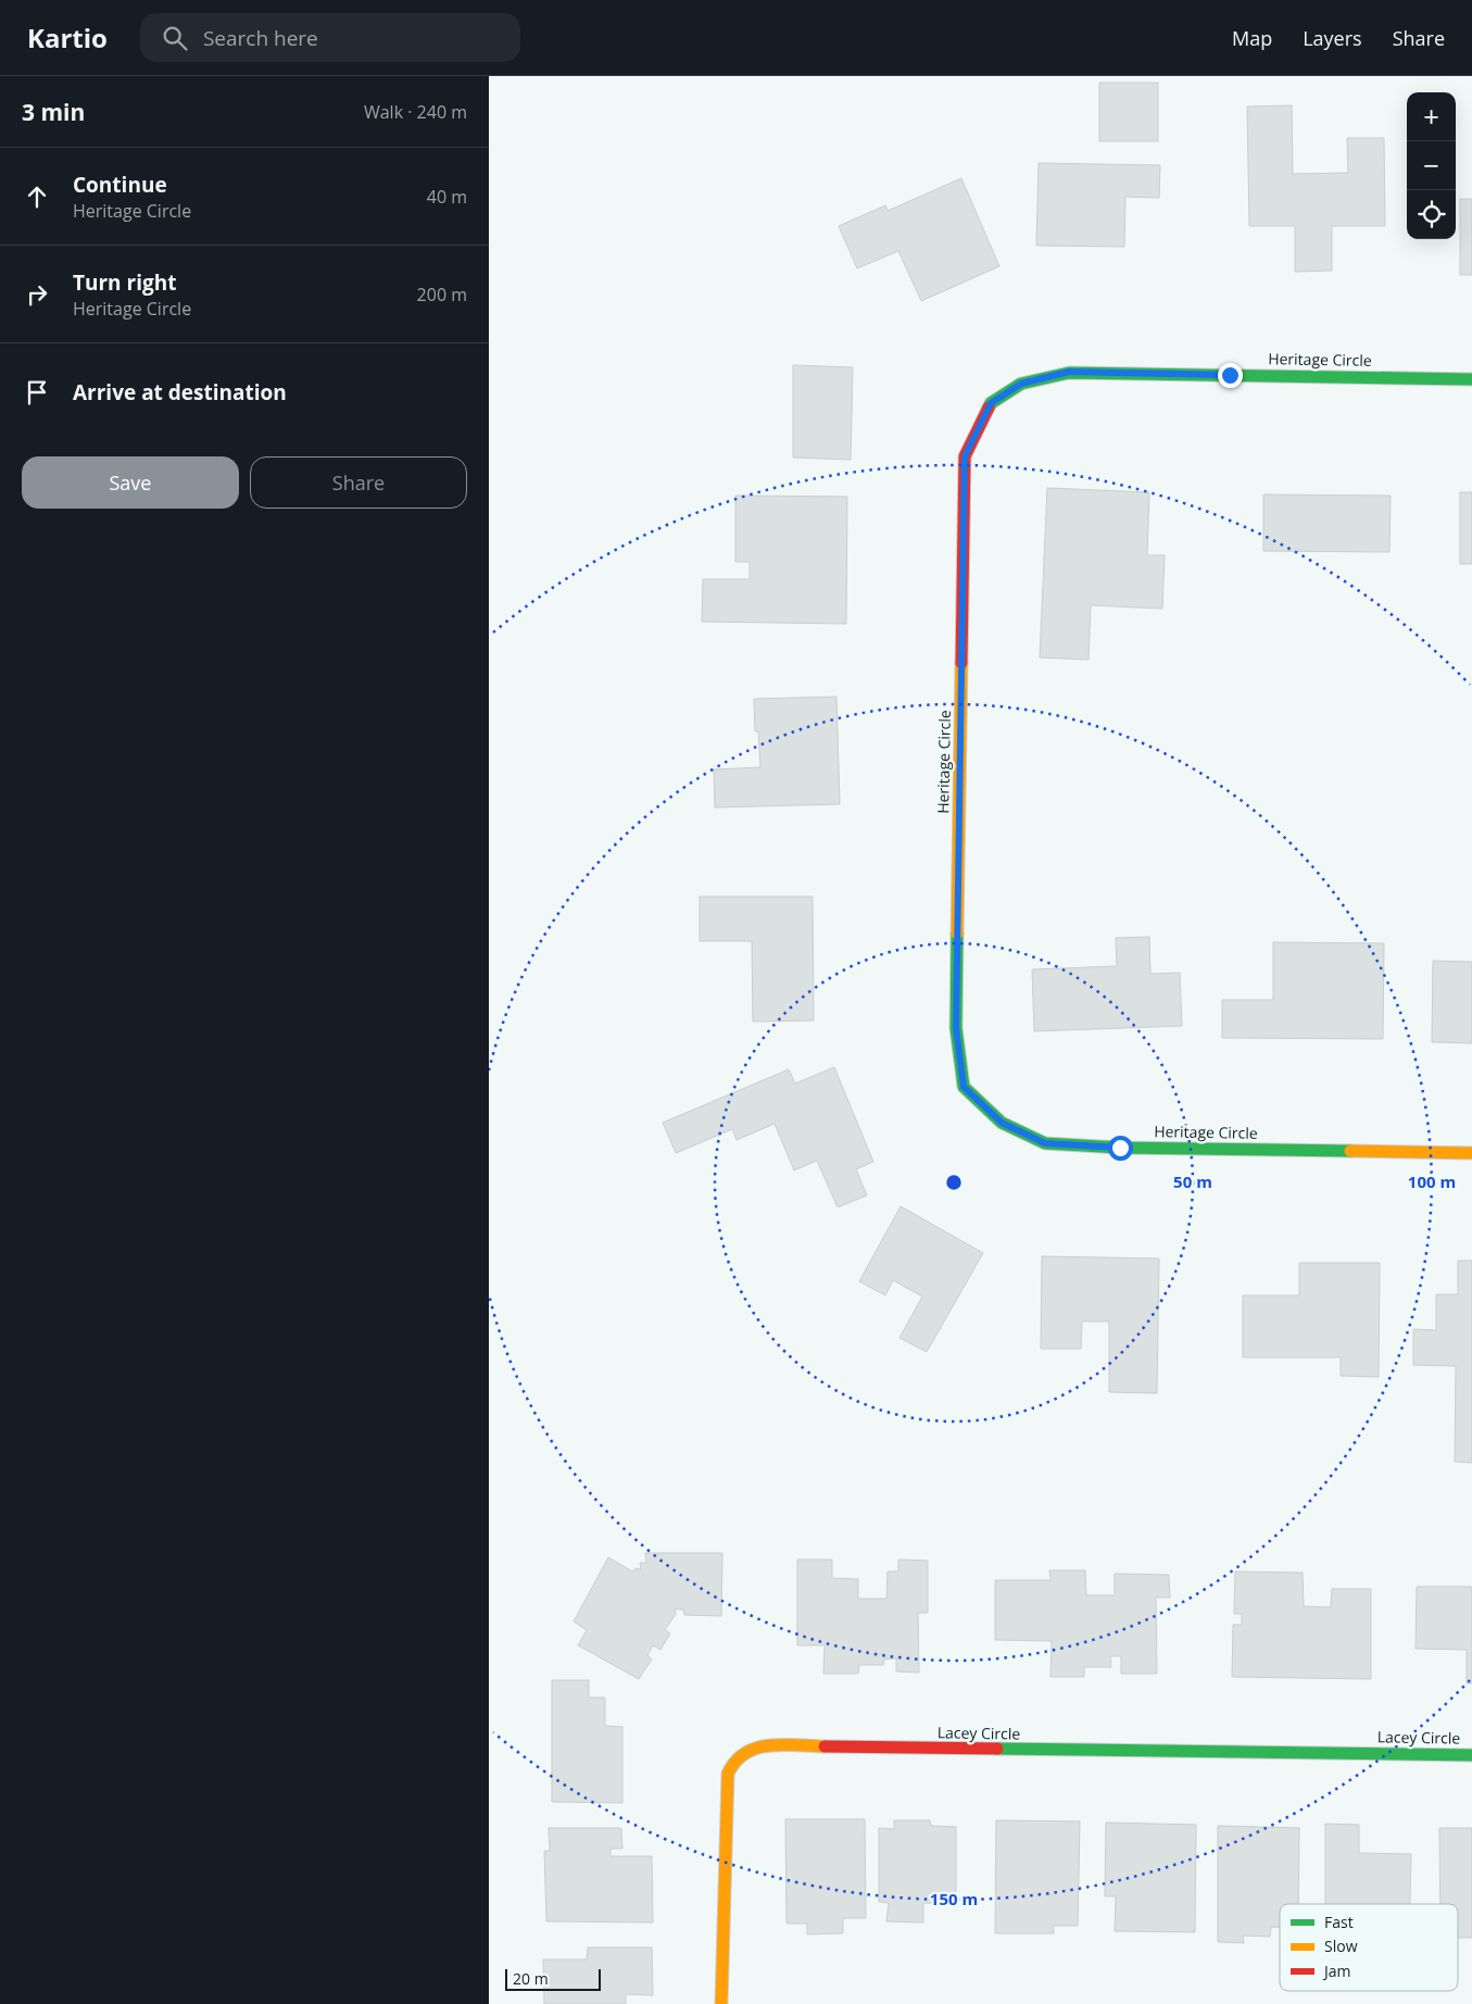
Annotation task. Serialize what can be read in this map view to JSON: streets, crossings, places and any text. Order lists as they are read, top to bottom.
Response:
{
  "streets": {
    "street": ["Heritage Circle", "Lacey Circle"]
  },
  "legend": ["Fast", "Slow", "Jam"],
  "scale_bar": "20 m",
  "page": {
    "header": "Kartio",
    "search": "Search here",
    "nav": ["Map", "Layers", "Share"],
    "heading": ["3 min", "Walk · 240 m"],
    "map_buttons": ["+", "−"],
    "list": [
      ["Continue", "Heritage Circle", "40 m"],
      ["Turn right", "Heritage Circle", "200 m"],
      "Arrive at destination"
    ],
    "buttons": ["Save", "Share"],
    "scale": "20 m"
  },
  "rings": ["50 m", "100 m", "150 m"]
}
